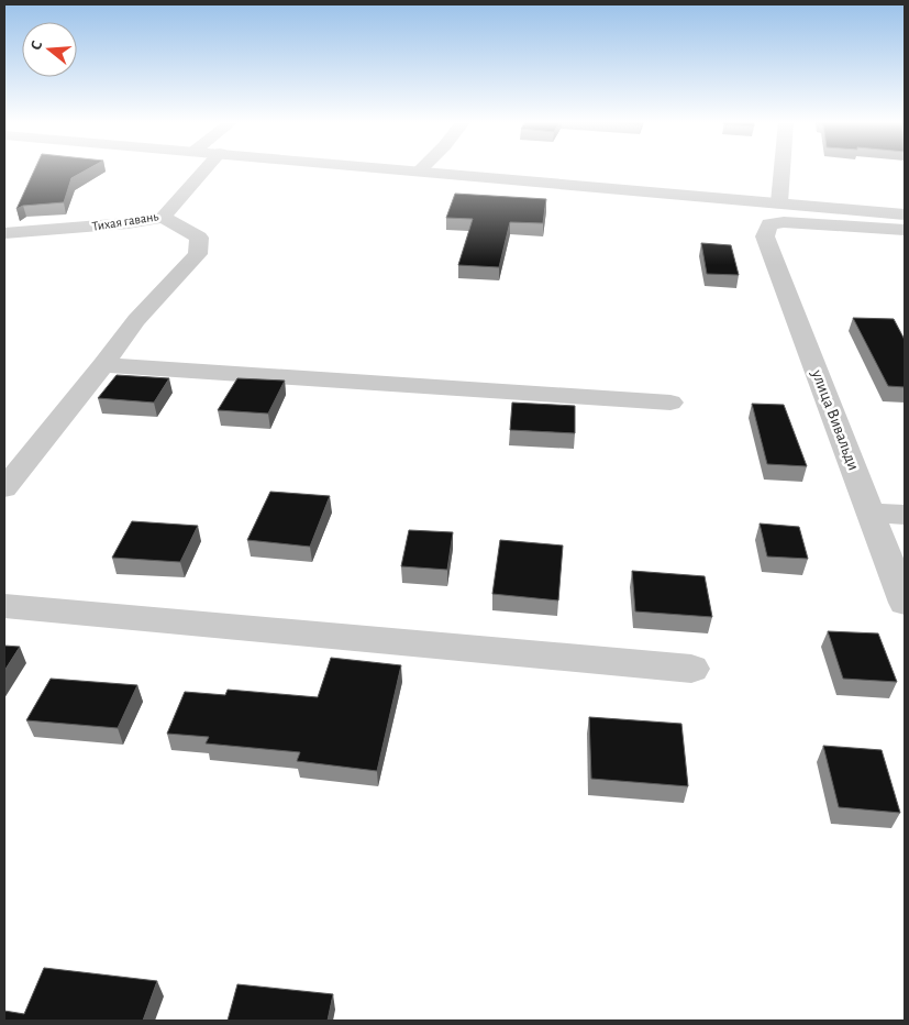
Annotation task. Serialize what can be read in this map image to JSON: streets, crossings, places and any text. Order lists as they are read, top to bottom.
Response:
{
  "streets": {
    "street": ["Тихая гавань", "улица Вивальди"]
  },
  "north": "left"
}
